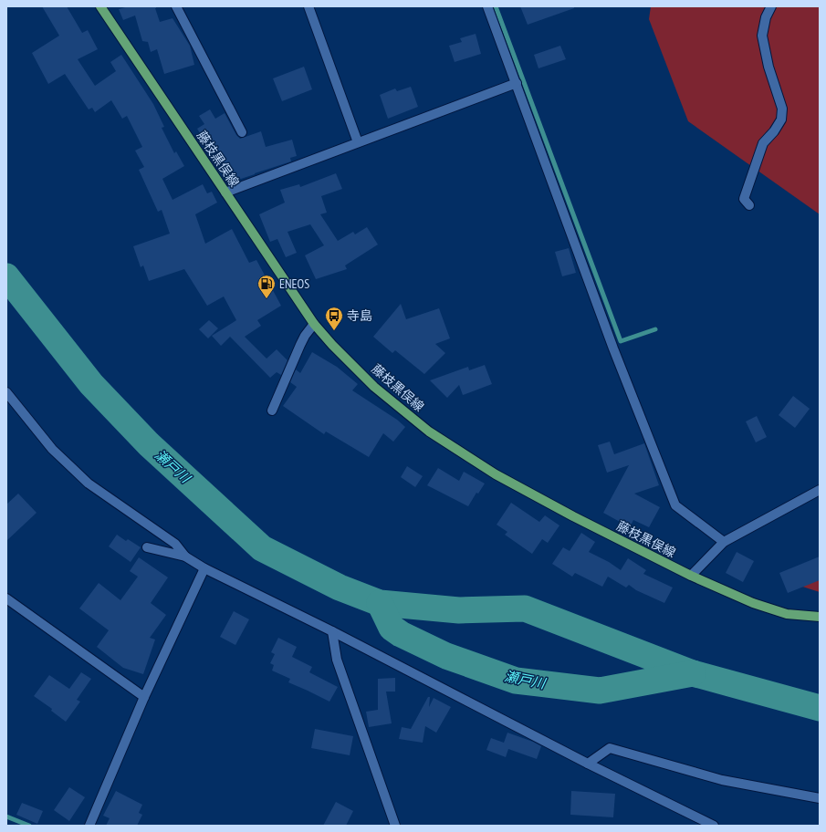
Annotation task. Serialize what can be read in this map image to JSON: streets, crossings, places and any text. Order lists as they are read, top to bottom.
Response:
{
  "streets": {
    "main road": ["藤枝黒俣線"]
  },
  "water": ["瀬戸川"],
  "places": {
    "fuel station": ["ENEOS"],
    "bus stop": ["寺島"]
  }
}
